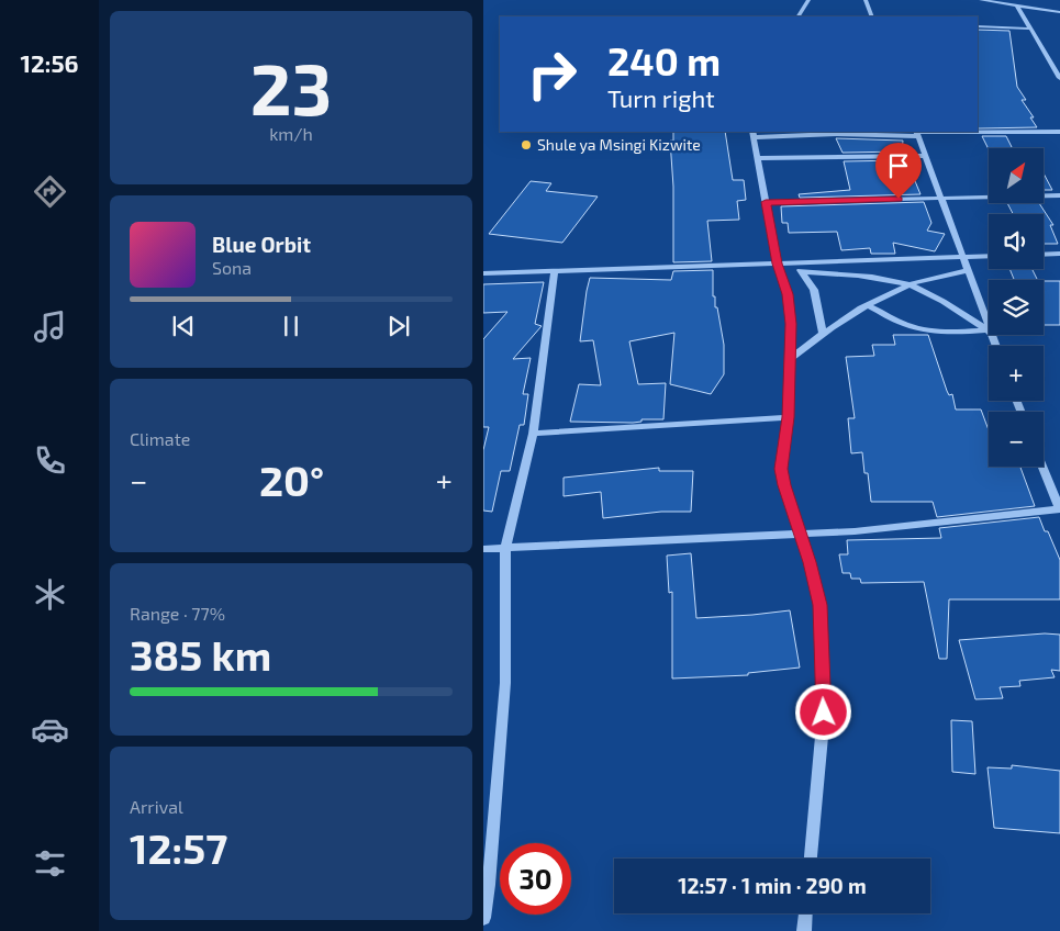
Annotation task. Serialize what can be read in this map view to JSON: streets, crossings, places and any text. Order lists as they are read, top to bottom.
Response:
{
  "places": ["Shule ya Msingi Kizwite"],
  "north": "top right",
  "page": {
    "tabs": "12:56",
    "tile": [
      ["23", "km/h"],
      "Climate",
      ["Range · 77%", "385 km"],
      ["Arrival", "12:57"]
    ],
    "turn": ["240 m", "Turn right"],
    "map_buttons": ["+", "−"],
    "song": ["Blue Orbit", "Sona"],
    "heat": ["−", "20°", "+"],
    "limit": "30",
    "trip": "12:57 · 1 min · 290 m"
  }
}
